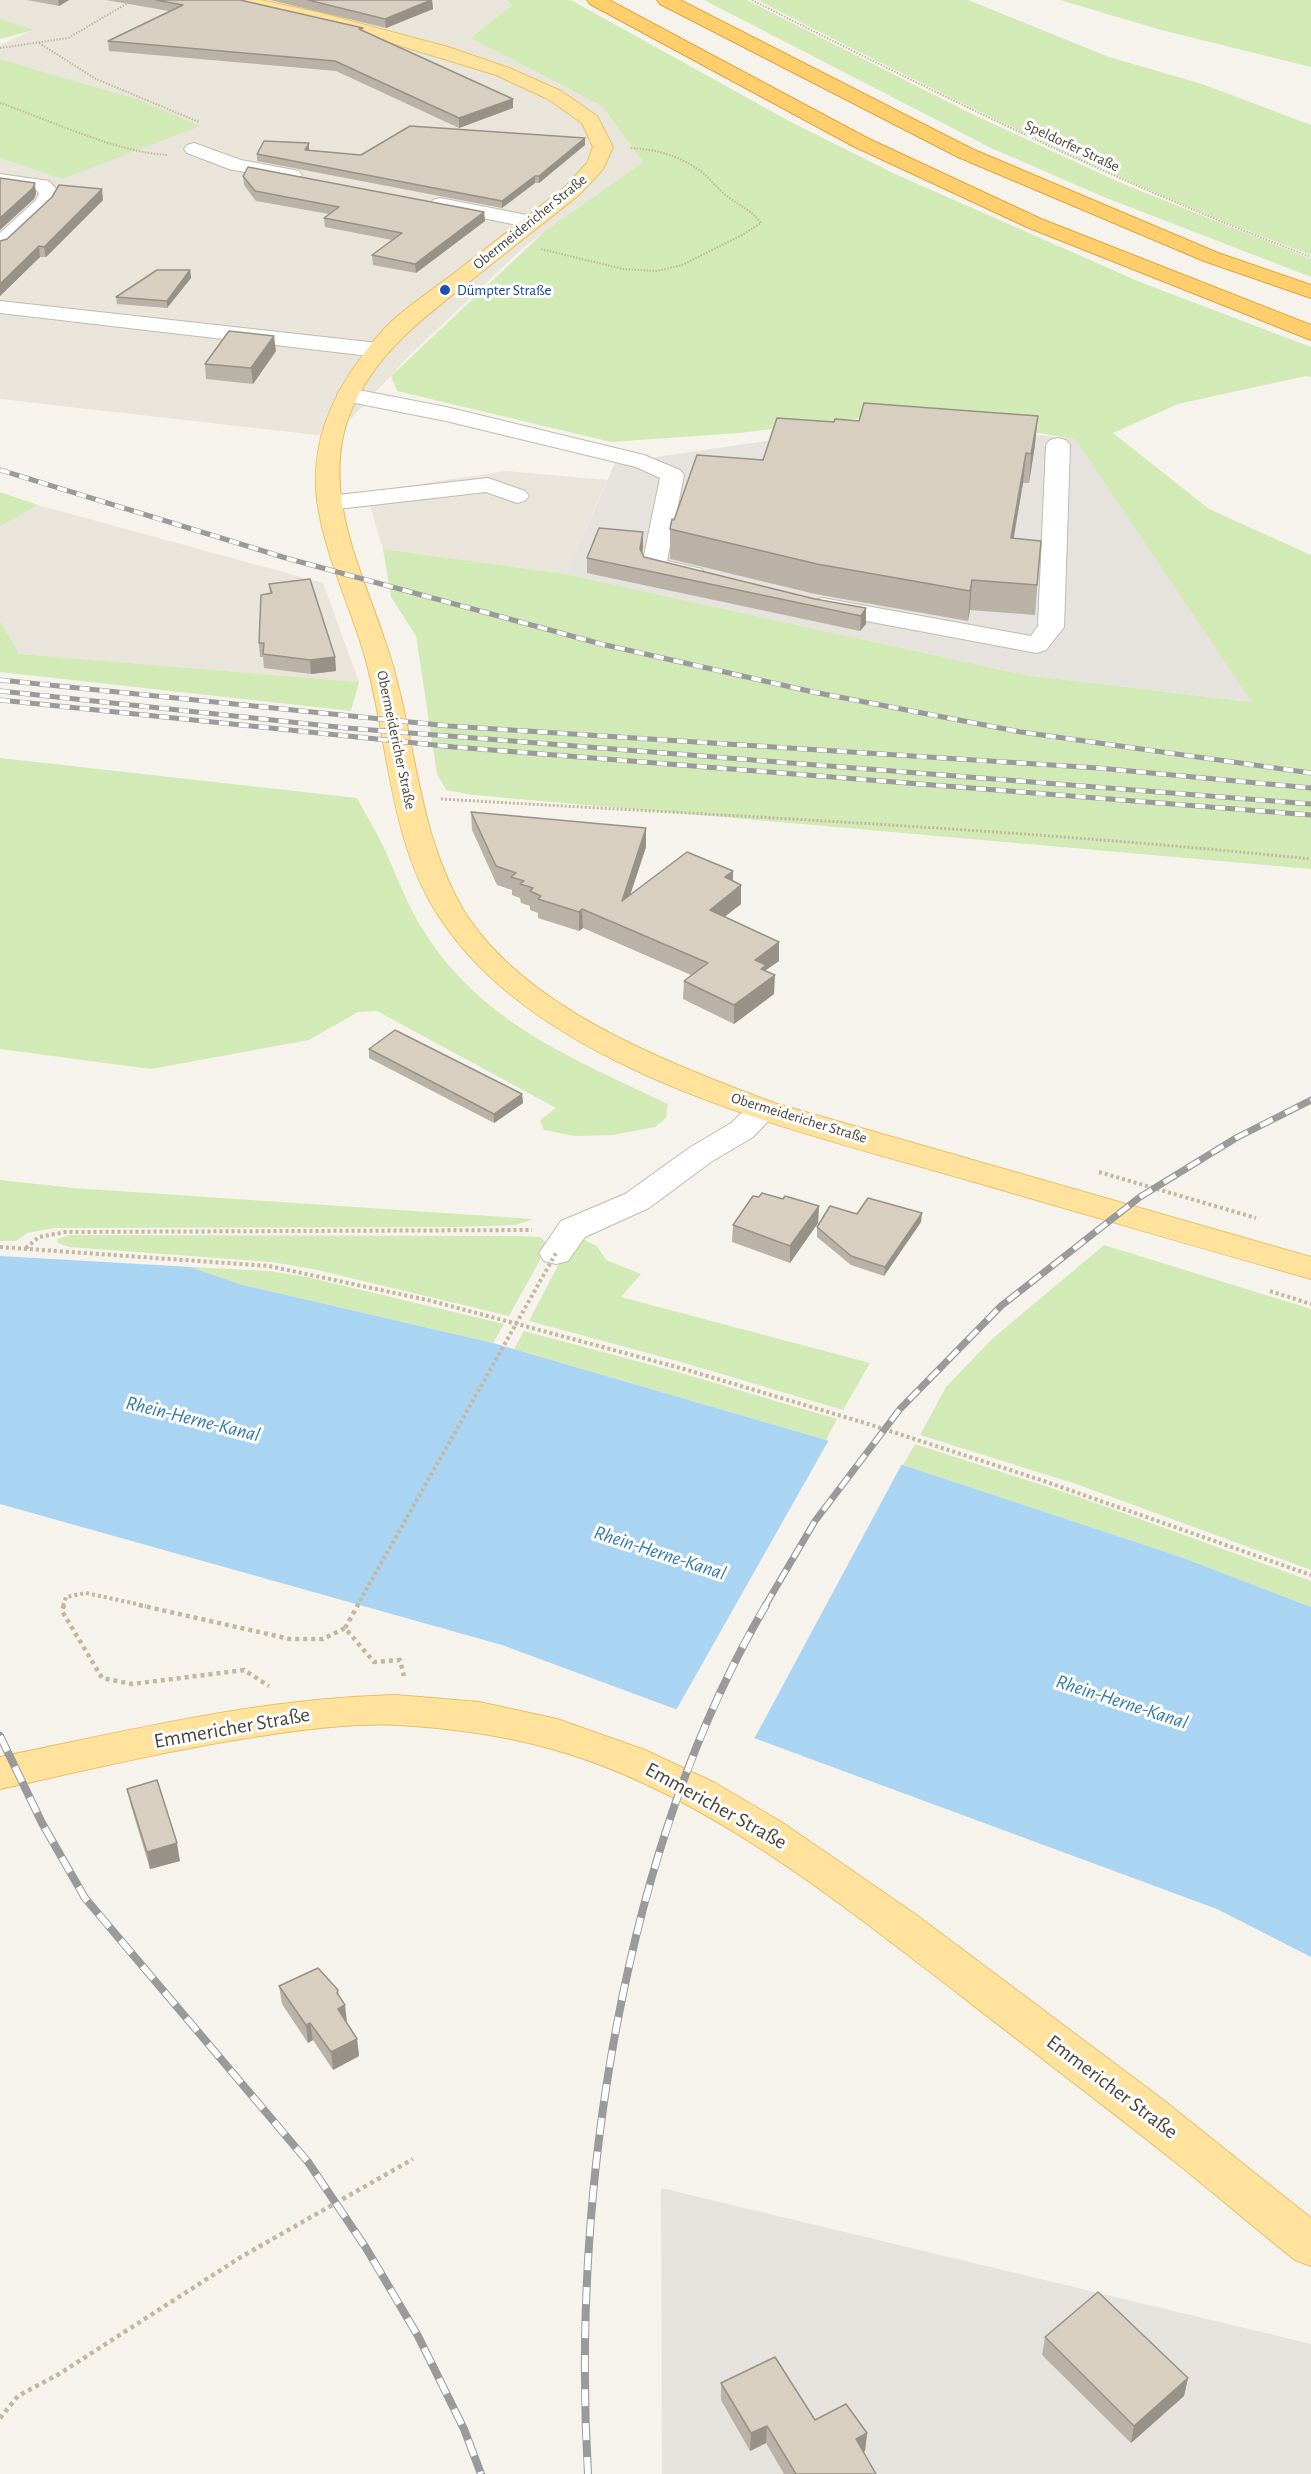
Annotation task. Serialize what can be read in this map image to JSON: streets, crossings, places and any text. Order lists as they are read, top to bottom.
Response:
{
  "streets": {
    "main road": ["Obermeidericher Straße", "Emmericher Straße"],
    "path": ["Speldorfer Straße"]
  },
  "water": ["Rhein-Herne-Kanal"],
  "places": ["Dümpter Straße"]
}
